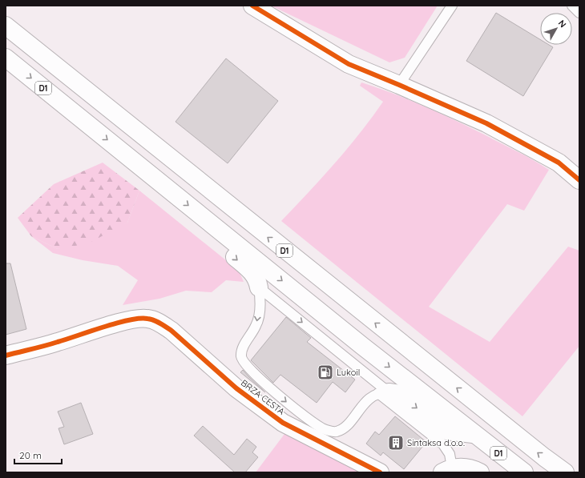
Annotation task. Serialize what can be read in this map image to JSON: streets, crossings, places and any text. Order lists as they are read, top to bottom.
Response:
{
  "streets": {
    "main road": ["D1", "BRZA CESTA"]
  },
  "places": {
    "fuel station": ["Lukoil"],
    "building": ["Sintaksa d.o.o."]
  },
  "scale_bar": "20 m",
  "north": "top right"
}
